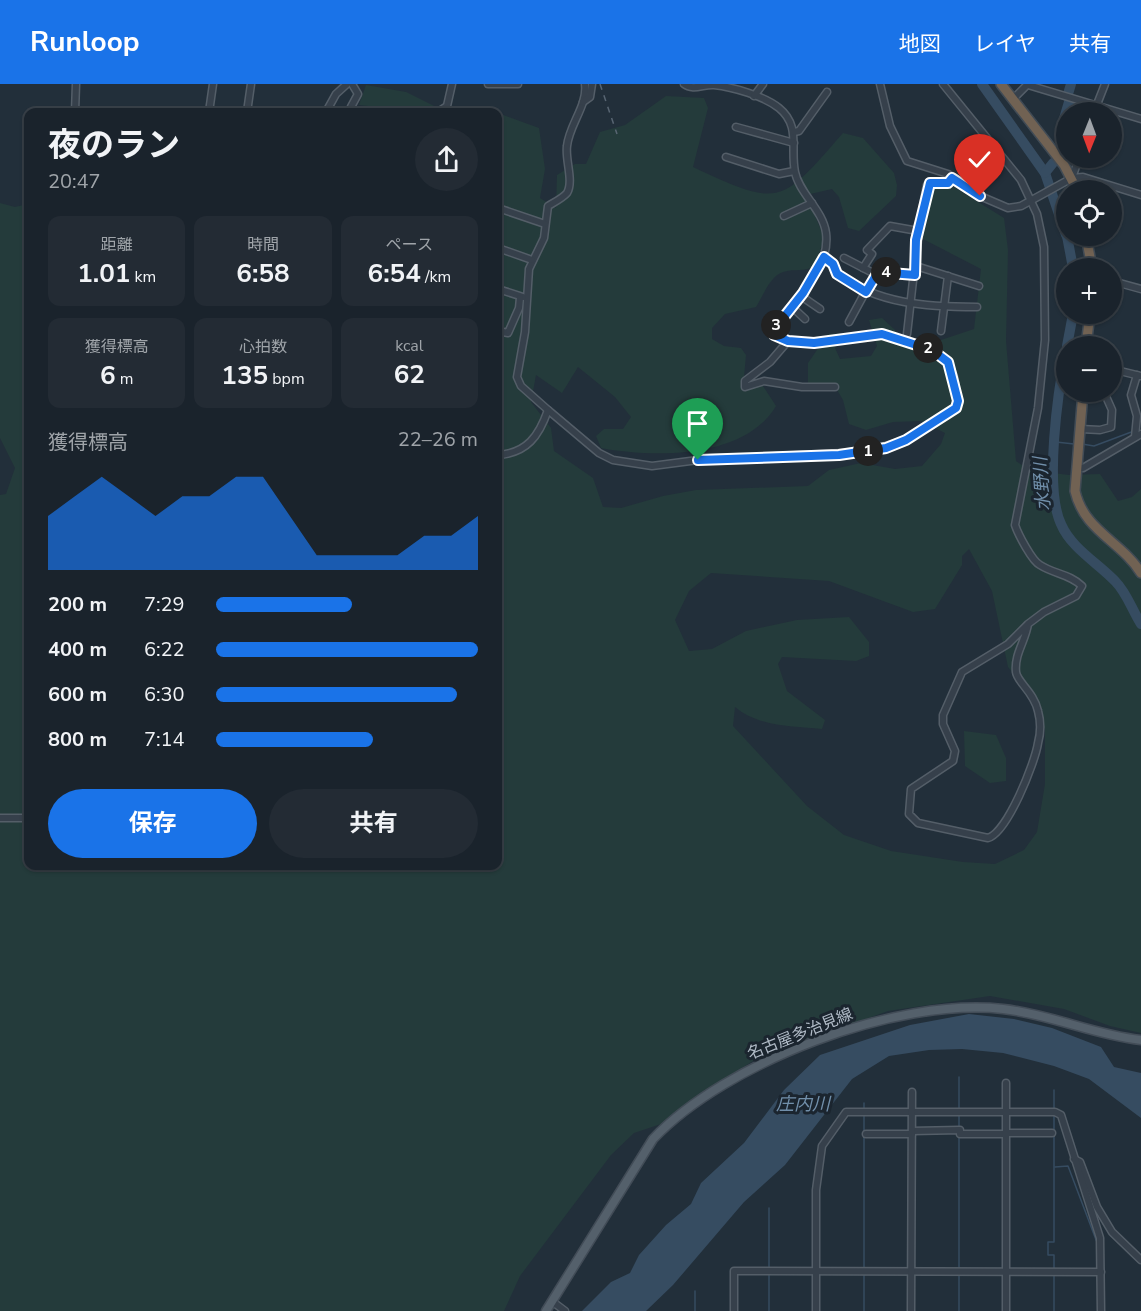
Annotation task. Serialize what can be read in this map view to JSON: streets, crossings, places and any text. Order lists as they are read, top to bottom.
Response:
{
  "streets": {
    "main road": ["名古屋多治見線"]
  },
  "water": ["水野川", "庄内川"],
  "north": "bottom",
  "page": {
    "header": "Runloop",
    "nav": ["地図", "レイヤ", "共有"],
    "map_buttons": ["+", "−"],
    "heading": ["夜のラン", "20:47"],
    "stats": [
      ["距離", "1.01 km"],
      ["時間", "6:58"],
      ["ペース", "6:54 /km"],
      ["獲得標高", "6 m"],
      ["心拍数", "135 bpm"],
      ["kcal", "62"]
    ],
    "pins": [
      "4",
      "3",
      "2",
      "1"
    ],
    "chart": ["獲得標高", "22–26 m"],
    "list": [
      {
        "name": "200 m",
        "note": "7:29"
      },
      {
        "name": "400 m",
        "note": "6:22"
      },
      {
        "name": "600 m",
        "note": "6:30"
      },
      {
        "name": "800 m",
        "note": "7:14"
      }
    ],
    "buttons": ["保存", "共有"]
  }
}
